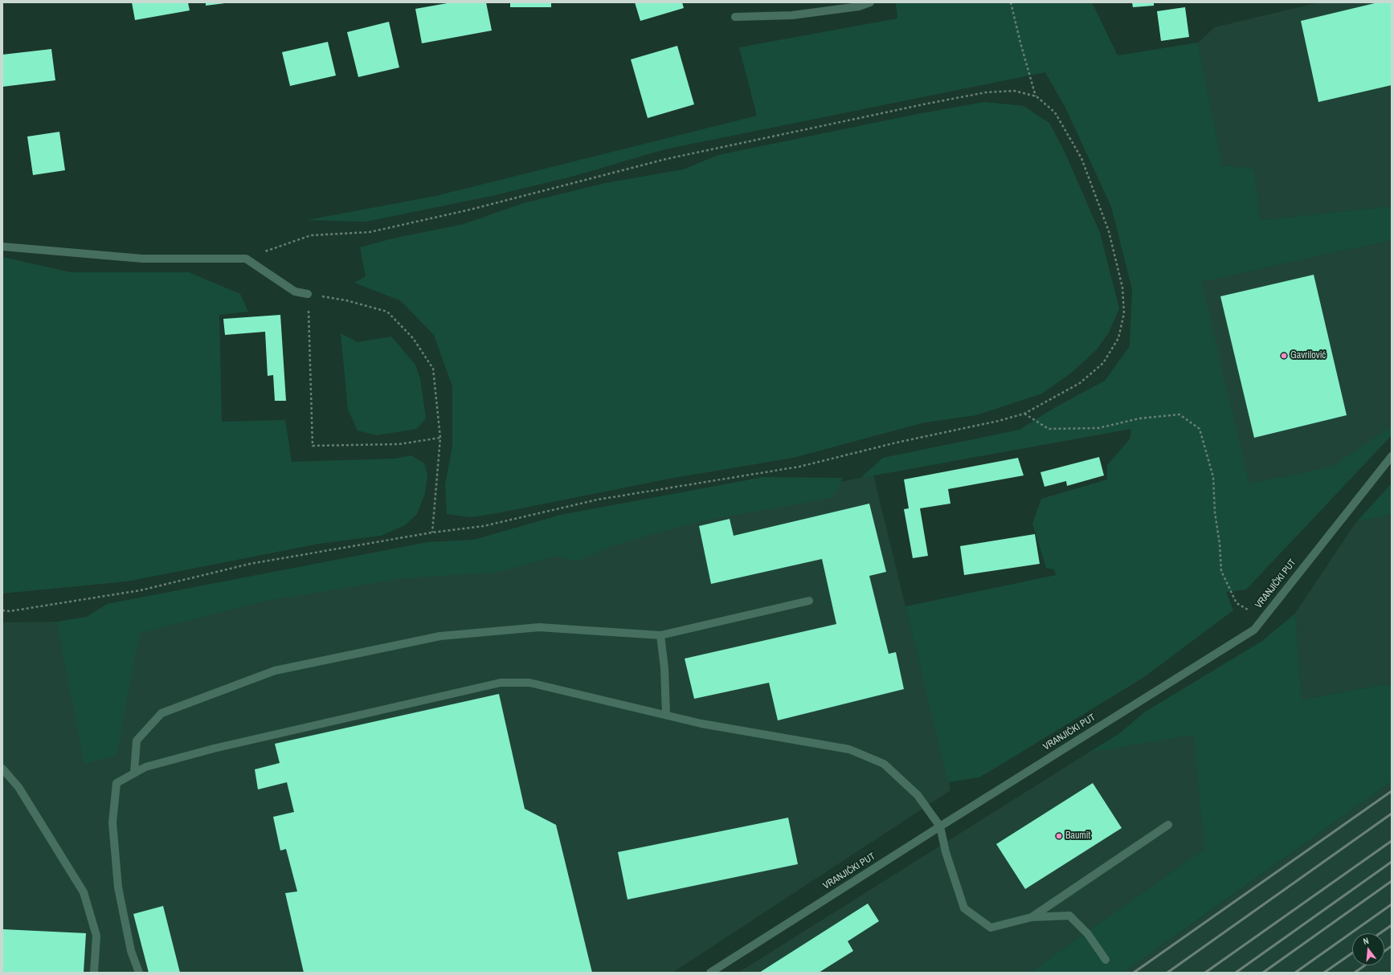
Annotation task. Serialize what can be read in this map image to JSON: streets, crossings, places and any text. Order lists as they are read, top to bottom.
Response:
{
  "streets": {
    "street": ["VRANJIČKI PUT"]
  },
  "places": ["Gavrilović", "Baumit"],
  "north": "top"
}
